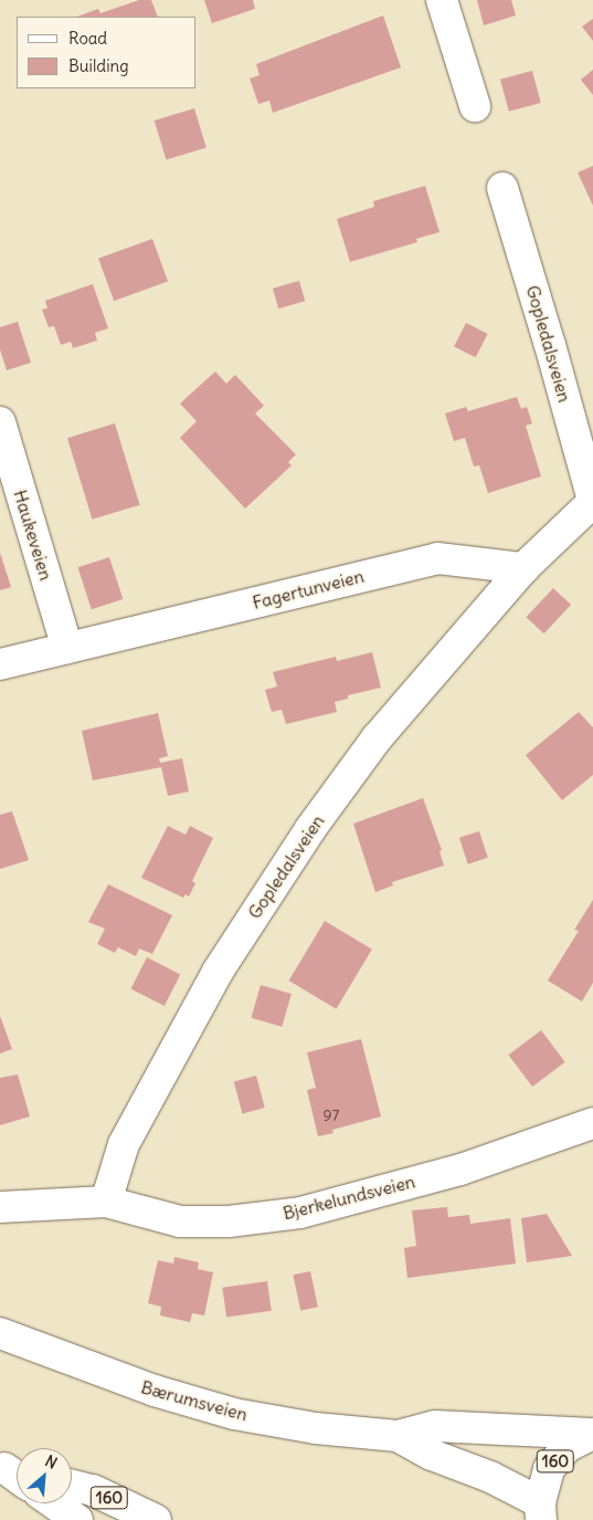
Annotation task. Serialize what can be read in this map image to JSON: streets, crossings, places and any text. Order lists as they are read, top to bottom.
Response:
{
  "streets": {
    "street": [
      "Gopledalsveien",
      "Haukeveien",
      "Fagertunveien",
      "Bjerkelundsveien",
      "Bærumsveien",
      "160"
    ]
  },
  "crossings": [
    ["Gopledalsveien", "Fagertunveien"],
    ["Gopledalsveien", "Bjerkelundsveien"],
    ["Haukeveien", "Fagertunveien"],
    ["Bærumsveien", "160"]
  ],
  "house_numbers": ["97"],
  "legend": ["Road", "Building"],
  "north": "top right"
}
